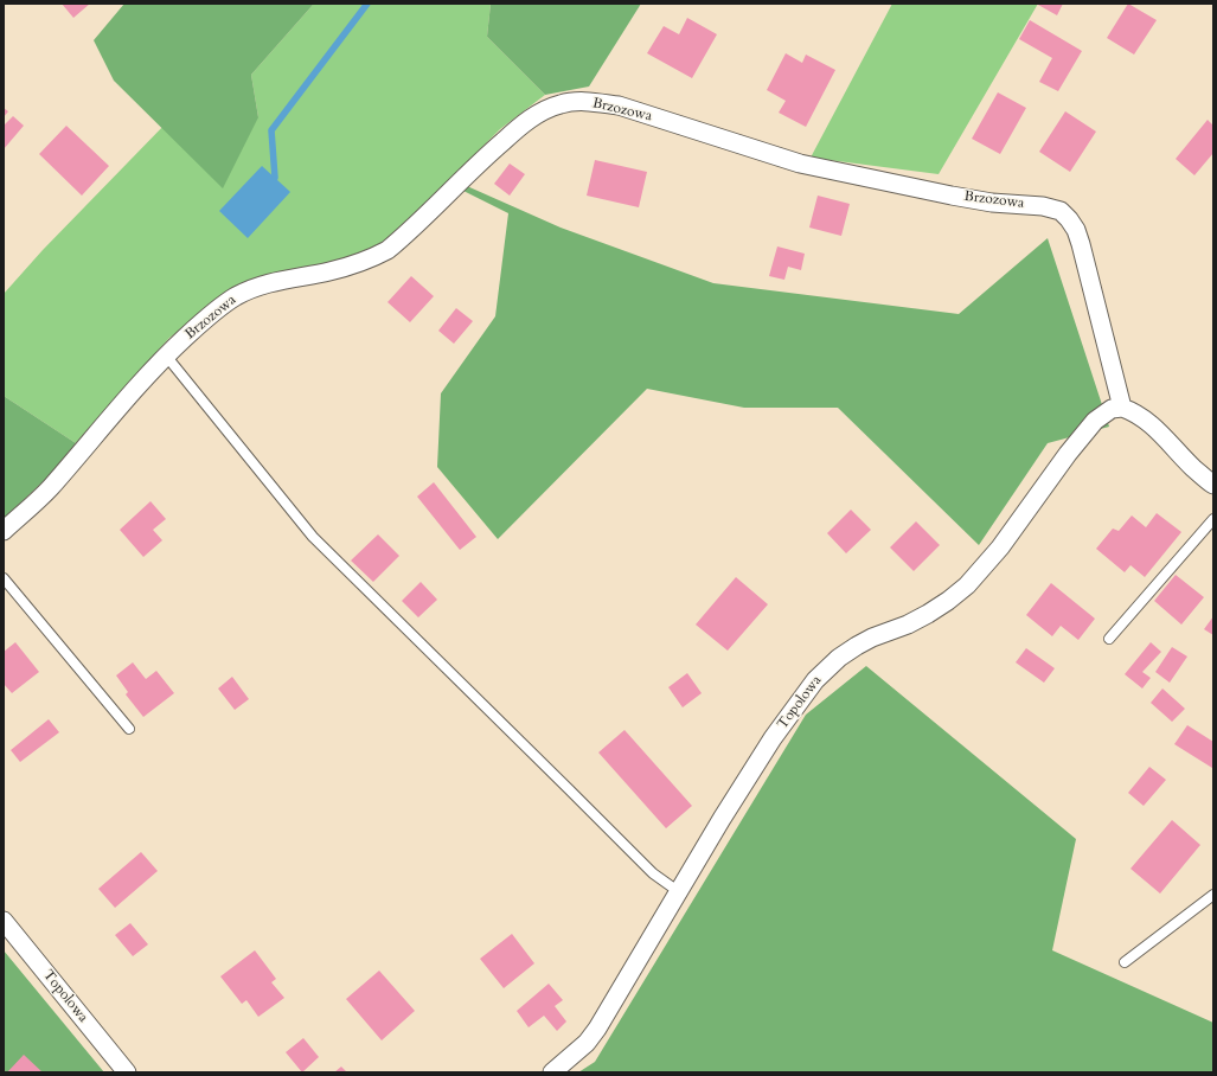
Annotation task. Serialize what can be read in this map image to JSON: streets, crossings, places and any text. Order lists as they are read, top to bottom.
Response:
{
  "streets": {
    "street": ["Brzozowa", "Topolowa"]
  },
  "crossings": [
    ["Brzozowa", "Topolowa"]
  ]
}
